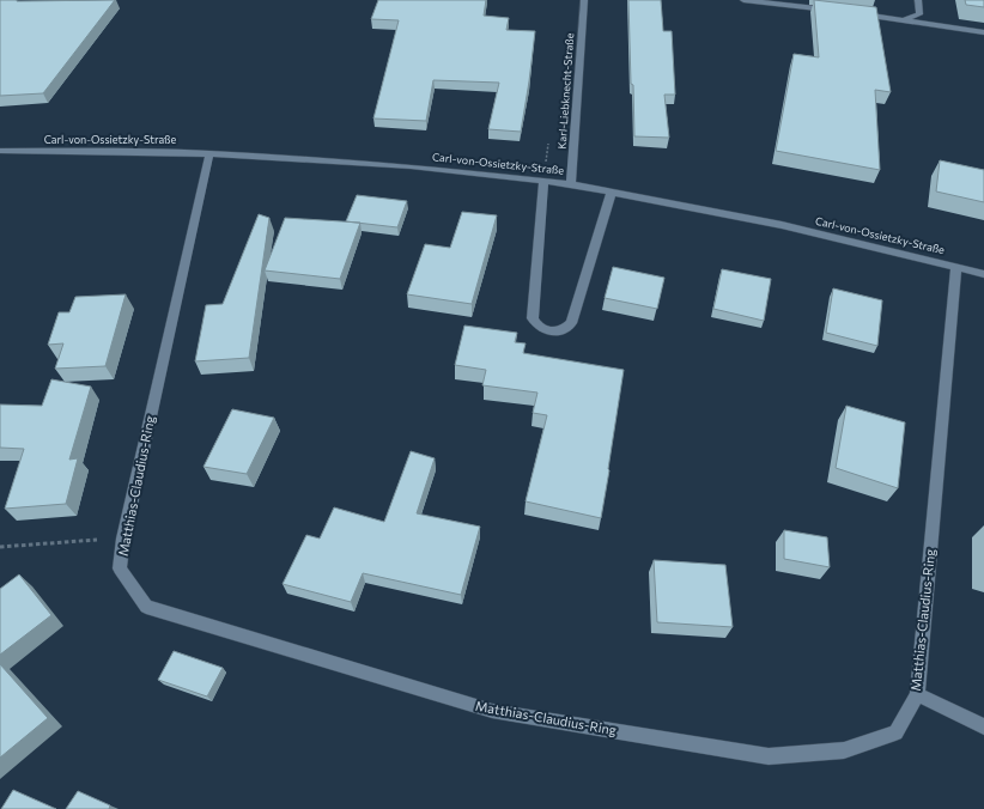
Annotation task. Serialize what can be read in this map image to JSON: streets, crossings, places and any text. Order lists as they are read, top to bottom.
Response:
{
  "streets": {
    "street": ["Karl-Liebknecht-Straße", "Carl-von-Ossietzky-Straße", "Matthias-Claudius-Ring"]
  },
  "crossings": [
    ["Karl-Liebknecht-Straße", "Carl-von-Ossietzky-Straße"],
    ["Carl-von-Ossietzky-Straße", "Matthias-Claudius-Ring"]
  ]
}
